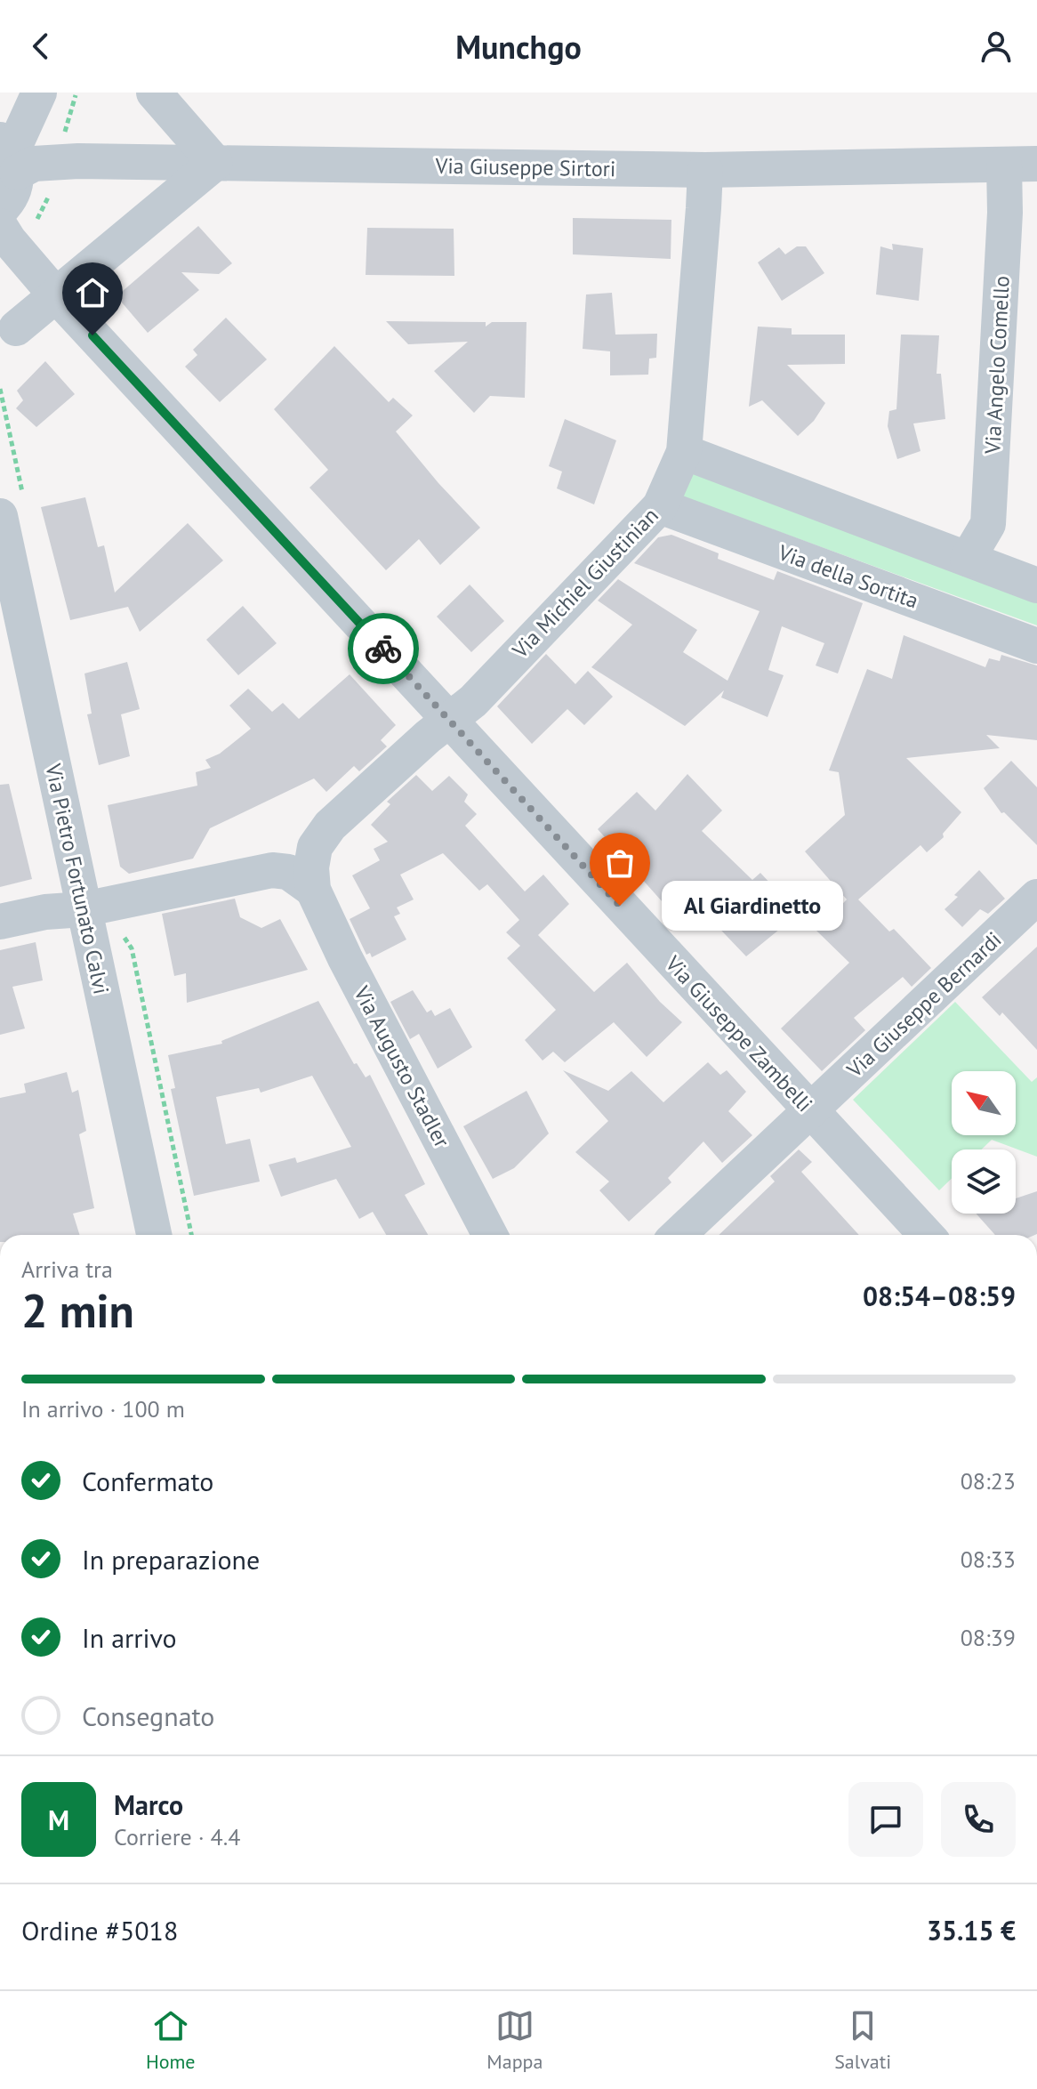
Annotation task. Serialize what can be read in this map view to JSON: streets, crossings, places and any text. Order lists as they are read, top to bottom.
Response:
{
  "streets": {
    "street": [
      "Via Giuseppe Sirtori",
      "Via Angelo Comello",
      "Via della Sortita",
      "Via Michiel Giustinian",
      "Via Pietro Fortunato Calvi",
      "Via Giuseppe Bernardi",
      "Via Giuseppe Zambelli",
      "Via Augusto Stadler"
    ]
  },
  "crossings": [
    ["Via Giuseppe Sirtori", "Via Angelo Comello"],
    ["Via Giuseppe Sirtori", "Via Michiel Giustinian"],
    ["Via della Sortita", "Via Michiel Giustinian"],
    ["Via Michiel Giustinian", "Via Giuseppe Zambelli"],
    ["Via Michiel Giustinian", "Via Augusto Stadler"],
    ["Via Giuseppe Bernardi", "Via Giuseppe Zambelli"]
  ],
  "places": ["Al Giardinetto"],
  "north": "top left",
  "page": {
    "header": "Munchgo",
    "bubble": "Al Giardinetto",
    "heading": ["2 min", "Arriva tra", "08:54–08:59"],
    "panel": [
      "Marco",
      "Corriere · 4.4",
      "Ordine #5018",
      "35.15 €"
    ],
    "bar": "In arrivo · 100 m",
    "list": [
      ["Confermato", "08:23"],
      ["In preparazione", "08:33"],
      ["In arrivo", "08:39"],
      "Consegnato"
    ],
    "round": "M",
    "tabs": ["Home", "Mappa", "Salvati"]
  }
}
